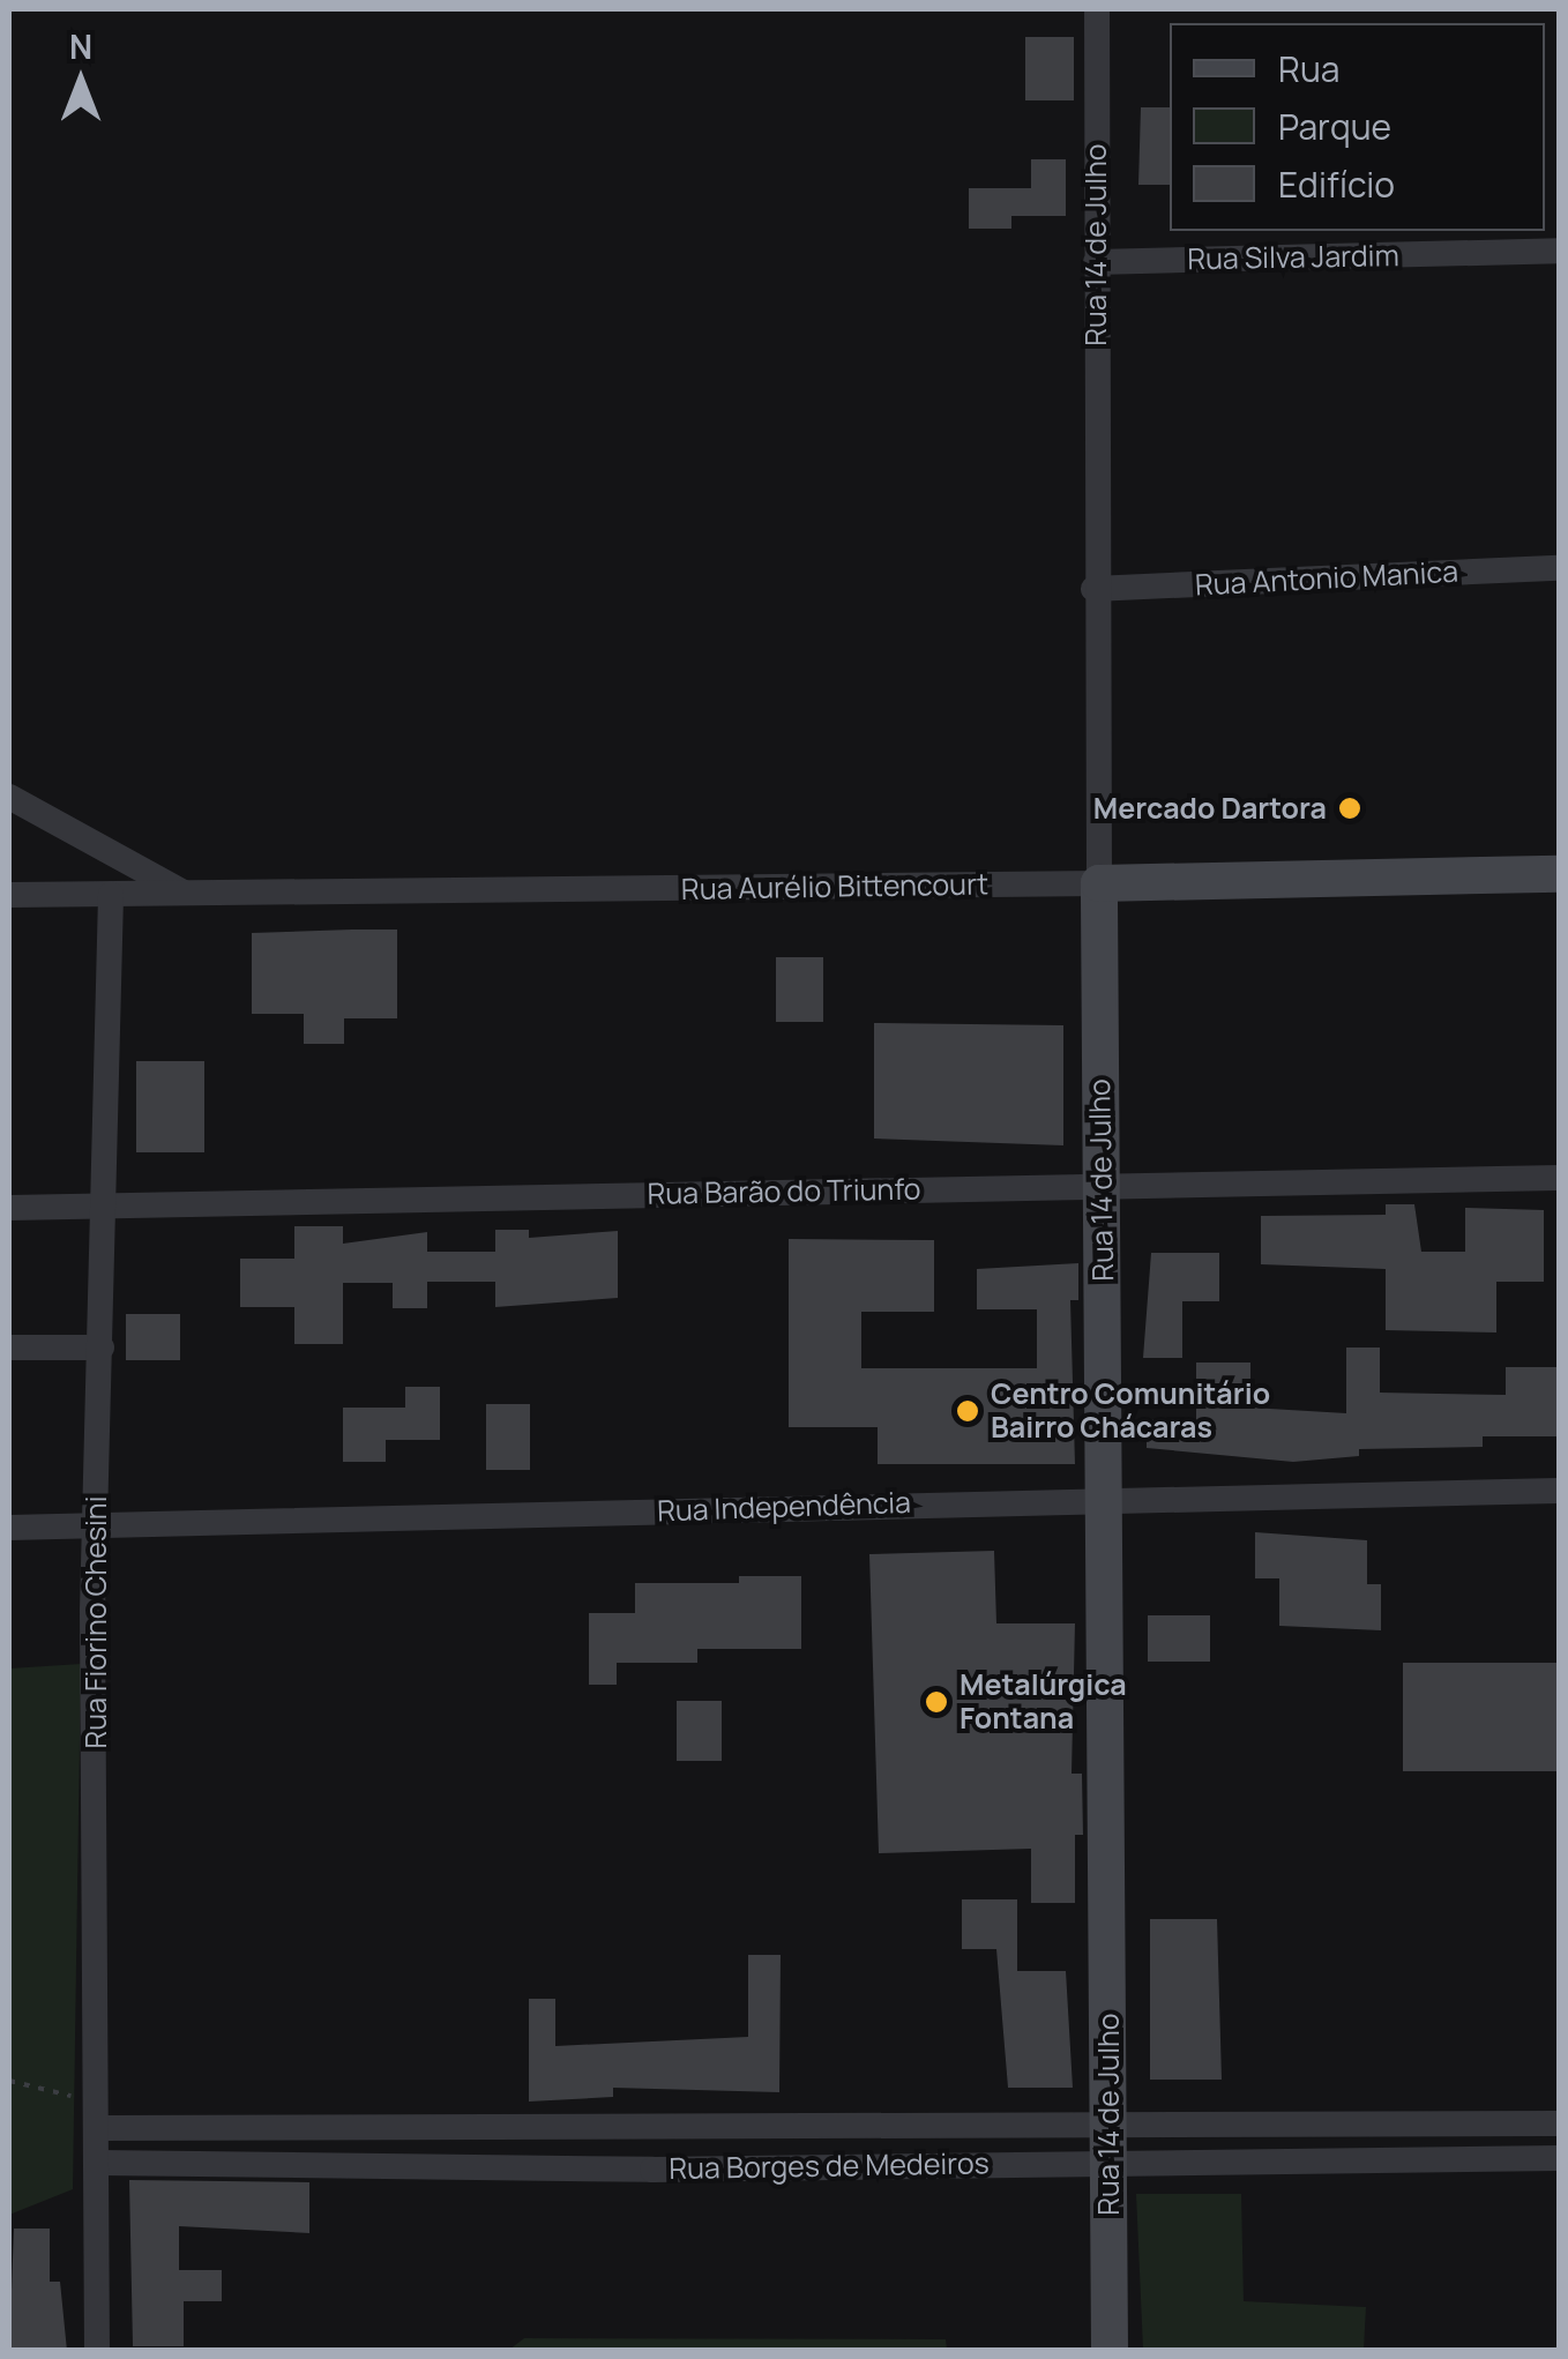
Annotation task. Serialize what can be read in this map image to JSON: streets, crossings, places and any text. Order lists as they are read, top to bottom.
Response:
{
  "streets": {
    "street": [
      "Rua 14 de Julho",
      "Rua Silva Jardim",
      "Rua Antonio Manica",
      "Rua Aurélio Bittencourt",
      "Rua Barão do Triunfo",
      "Rua Independência",
      "Rua Fiorino Chesini",
      "Rua Borges de Medeiros"
    ]
  },
  "crossings": [
    ["Rua 14 de Julho", "Rua Silva Jardim"],
    ["Rua 14 de Julho", "Rua Antonio Manica"],
    ["Rua 14 de Julho", "Rua Aurélio Bittencourt"],
    ["Rua 14 de Julho", "Rua Barão do Triunfo"],
    ["Rua 14 de Julho", "Rua Independência"],
    ["Rua 14 de Julho", "Rua Borges de Medeiros"],
    ["Rua Aurélio Bittencourt", "Rua Fiorino Chesini"],
    ["Rua Barão do Triunfo", "Rua Fiorino Chesini"],
    ["Rua Independência", "Rua Fiorino Chesini"],
    ["Rua Fiorino Chesini", "Rua Borges de Medeiros"]
  ],
  "places": ["Mercado Dartora", "Centro Comunitário Bairro Chácaras", "Metalúrgica Fontana"],
  "legend": ["Rua", "Parque", "Edifício"],
  "north": "top"
}
